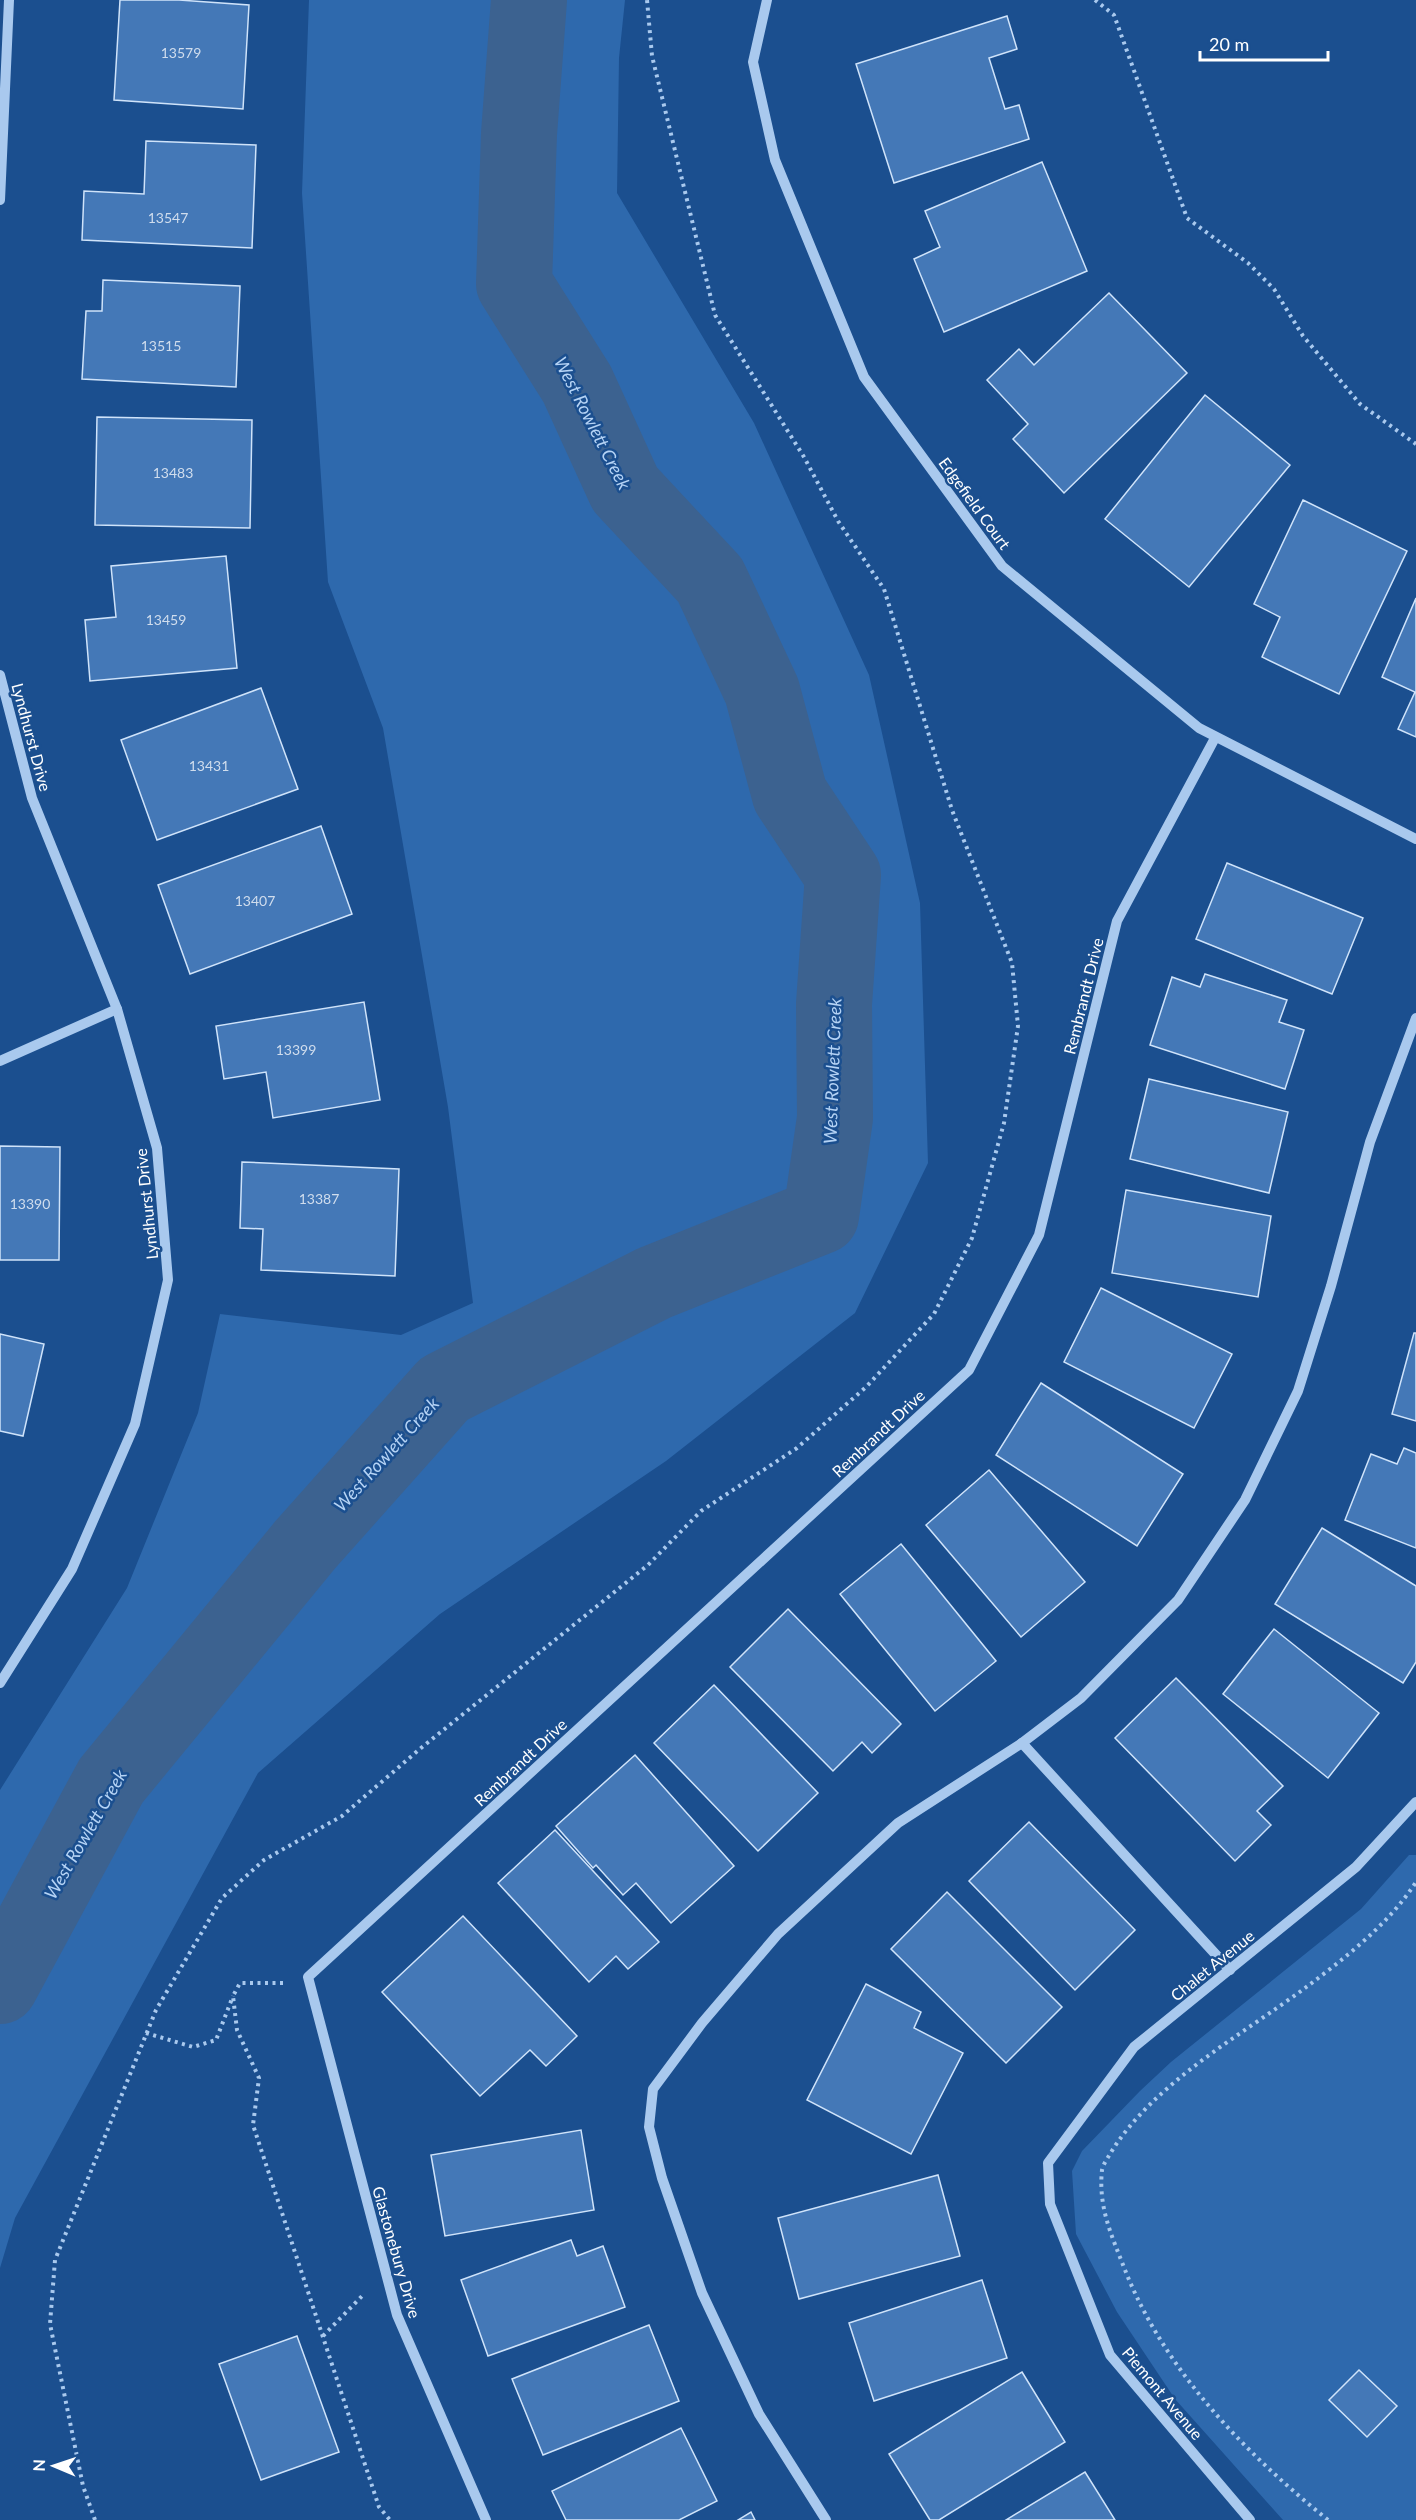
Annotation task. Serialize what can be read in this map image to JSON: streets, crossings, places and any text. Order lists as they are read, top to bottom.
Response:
{
  "streets": {
    "street": [
      "Edgefield Court",
      "Lyndhurst Drive",
      "Rembrandt Drive",
      "Chalet Avenue",
      "Glastonebury Drive",
      "Piemont Avenue"
    ]
  },
  "crossings": [
    ["Edgefield Court", "Rembrandt Drive"],
    ["Rembrandt Drive", "Glastonebury Drive"],
    ["Chalet Avenue", "Piemont Avenue"]
  ],
  "water": ["West Rowlett Creek"],
  "house_numbers": [
    "13579",
    "13547",
    "13515",
    "13483",
    "13459",
    "13431",
    "13407",
    "13399",
    "13387",
    "13390"
  ],
  "scale_bar": "20 m",
  "north": "left"
}
